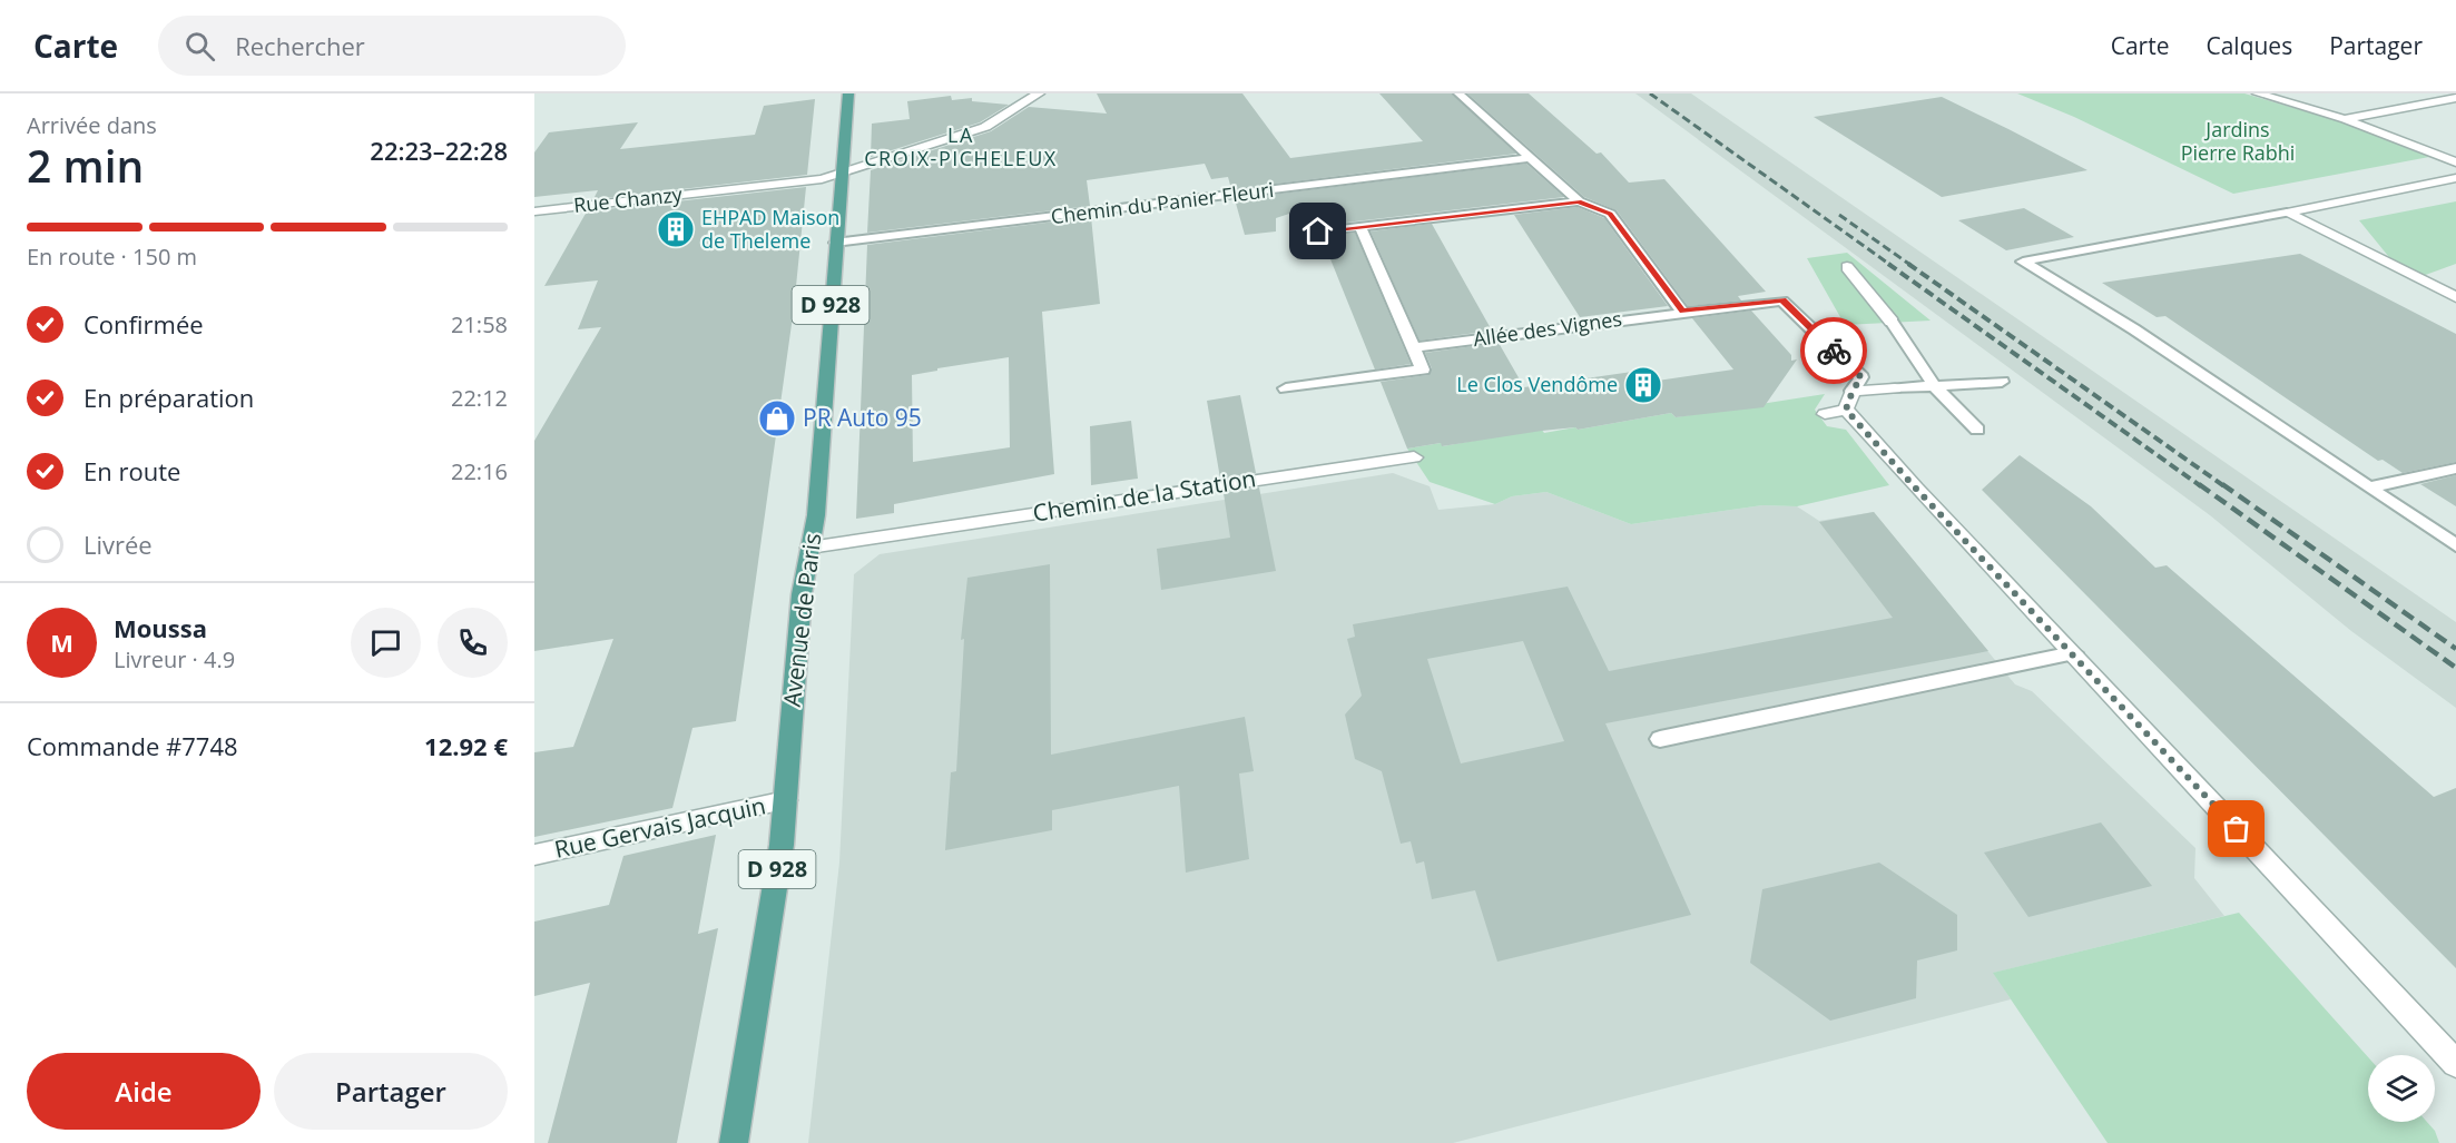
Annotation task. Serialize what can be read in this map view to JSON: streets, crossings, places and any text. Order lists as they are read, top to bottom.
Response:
{
  "streets": {
    "main road": ["D 928", "Avenue de Paris"],
    "street": ["Rue Chanzy", "Chemin de la Station", "Rue Gervais Jacquin"],
    "lane": ["Chemin du Panier Fleuri", "Allée des Vignes"]
  },
  "crossings": [
    ["Rue Chanzy", "Avenue de Paris"],
    ["Chemin du Panier Fleuri", "Avenue de Paris"],
    ["Chemin de la Station", "Avenue de Paris"],
    ["Avenue de Paris", "Rue Gervais Jacquin"]
  ],
  "districts": ["LA CROIX-PICHELEUX"],
  "parks": ["Jardins Pierre Rabhi"],
  "places": {
    "building": ["EHPAD Maison de Theleme", "Le Clos Vendôme"],
    "shop": ["PR Auto 95"]
  },
  "page": {
    "header": "Carte",
    "search": "Rechercher",
    "nav": ["Carte", "Calques", "Partager"],
    "heading": ["2 min", "Arrivée dans", "22:23–22:28"],
    "panel": [
      "Moussa",
      "Livreur · 4.9",
      "Commande #7748",
      "12.92 €"
    ],
    "bar": "En route · 150 m",
    "list": [
      ["Confirmée", "21:58"],
      ["En préparation", "22:12"],
      ["En route", "22:16"],
      "Livrée"
    ],
    "round": "M",
    "buttons": ["Aide", "Partager"]
  }
}
